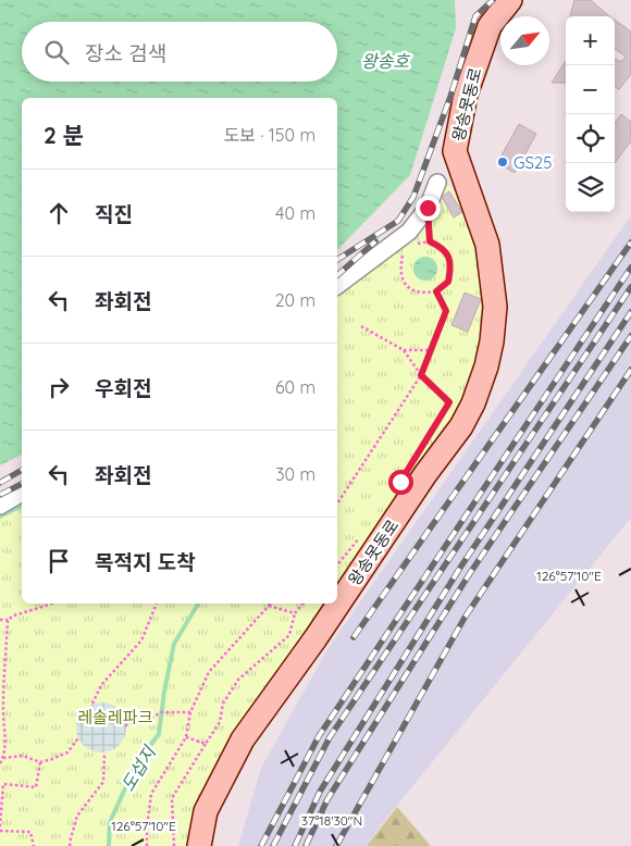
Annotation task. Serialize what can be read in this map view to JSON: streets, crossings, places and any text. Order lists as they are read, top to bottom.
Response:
{
  "streets": {
    "street": ["왕송못동로"]
  },
  "water": ["왕송호", "도섭지"],
  "parks": ["레솔레파크"],
  "places": ["GS25"],
  "north": "top right",
  "page": {
    "map_buttons": ["+", "−"],
    "search": "장소 검색",
    "heading": ["2 분", "도보 · 150 m"],
    "list": [
      ["직진", "40 m"],
      ["좌회전", "20 m"],
      ["우회전", "60 m"],
      ["좌회전", "30 m"],
      "목적지 도착"
    ]
  },
  "coordinates": ["126°57'10\"E", "37°18'30\"N"]
}
